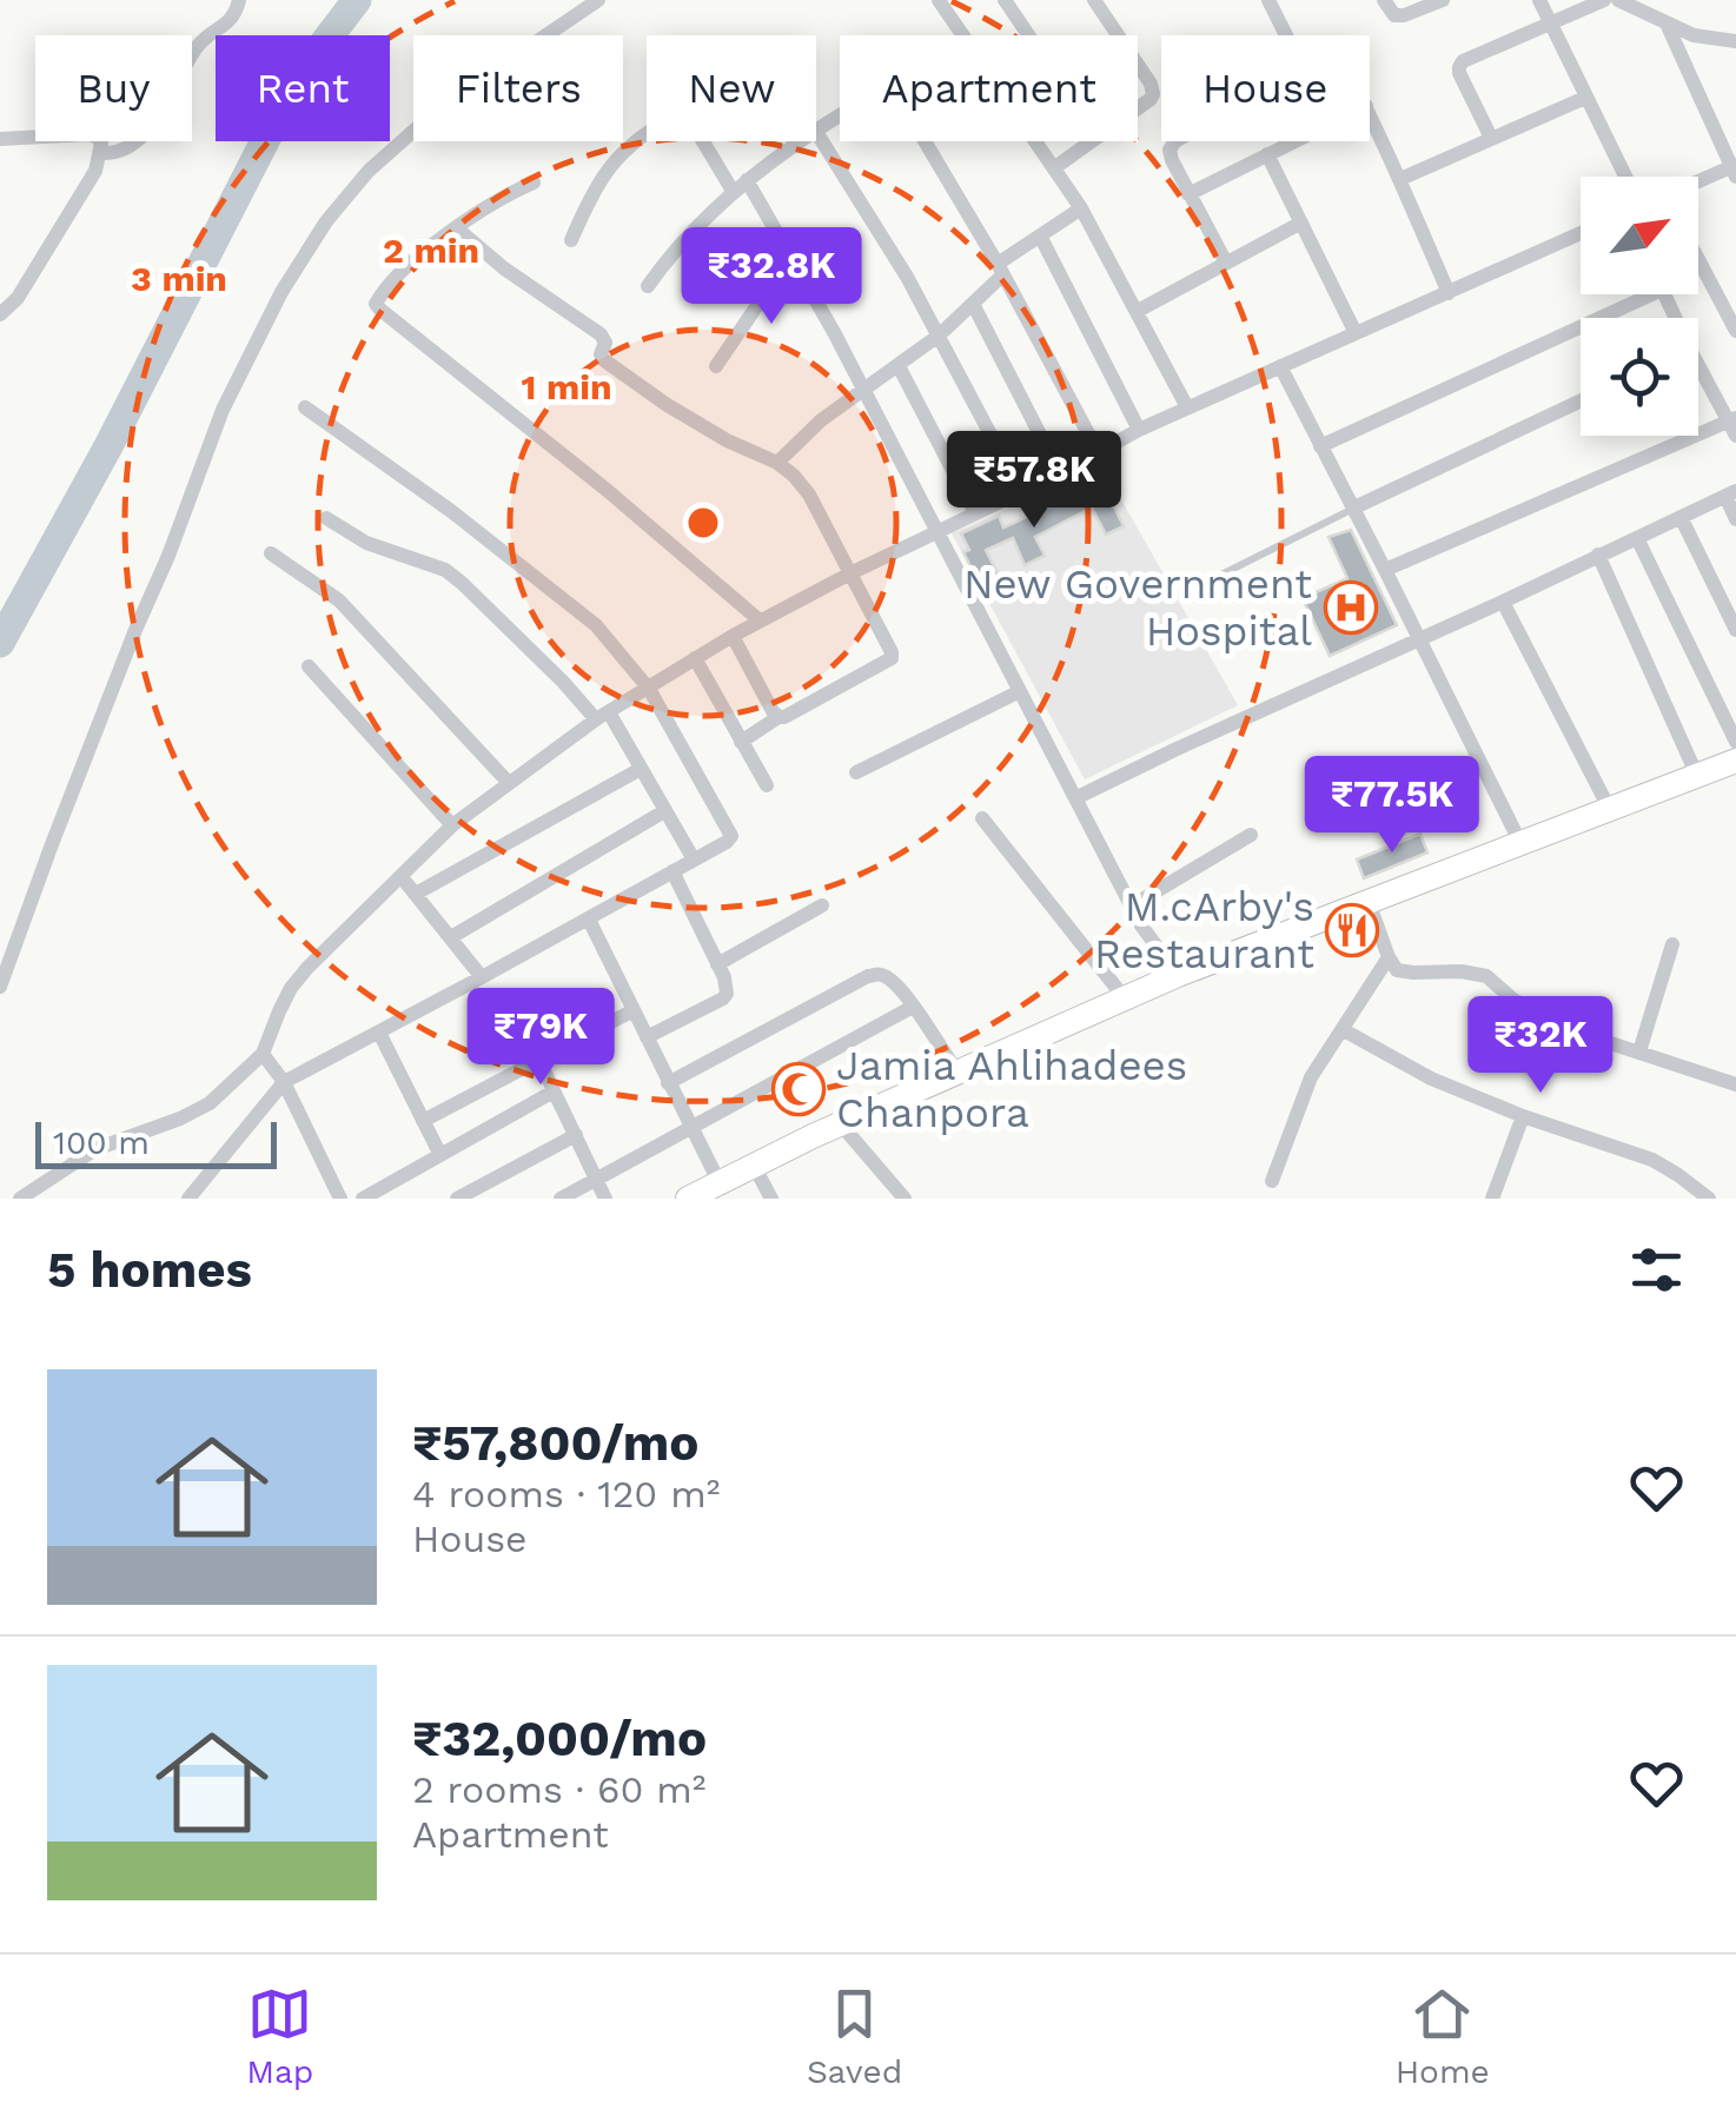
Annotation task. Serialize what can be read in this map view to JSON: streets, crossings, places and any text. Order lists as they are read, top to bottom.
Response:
{
  "places": {
    "hospital": ["New Government Hospital"],
    "restaurant": ["M.cArby's Restaurant"],
    "mosque": ["Jamia Ahlihadees Chanpora"]
  },
  "scale_bar": "100 m",
  "north": "top right",
  "page": {
    "chip": [
      "Buy",
      "Rent",
      "Filters",
      "New",
      "Apartment",
      "House"
    ],
    "price": [
      "₹32.8K",
      "₹57.8K",
      "₹77.5K",
      "₹79K",
      "₹32K"
    ],
    "scale": "100 m",
    "heading": "5 homes",
    "list": [
      {
        "name": "₹57,800/mo",
        "note": "4 rooms · 120 m² · House"
      },
      {
        "name": "₹32,000/mo",
        "note": "2 rooms · 60 m² · Apartment"
      }
    ],
    "tabs": ["Map", "Saved", "Home"]
  },
  "rings": ["2 min", "3 min", "1 min"]
}
